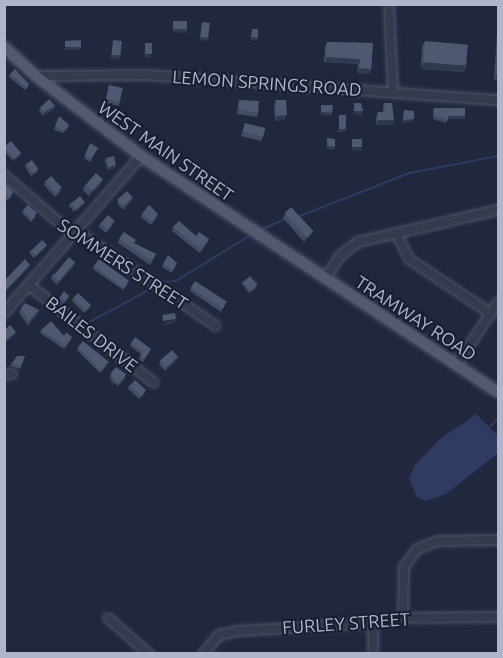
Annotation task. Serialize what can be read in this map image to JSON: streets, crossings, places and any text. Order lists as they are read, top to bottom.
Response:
{
  "streets": {
    "main road": ["WEST MAIN STREET", "TRAMWAY ROAD"],
    "street": [
      "LEMON SPRINGS ROAD",
      "SOMMERS STREET",
      "BAILES DRIVE",
      "FURLEY STREET"
    ]
  },
  "crossings": [
    ["LEMON SPRINGS ROAD", "WEST MAIN STREET"],
    ["WEST MAIN STREET", "TRAMWAY ROAD"]
  ]
}
